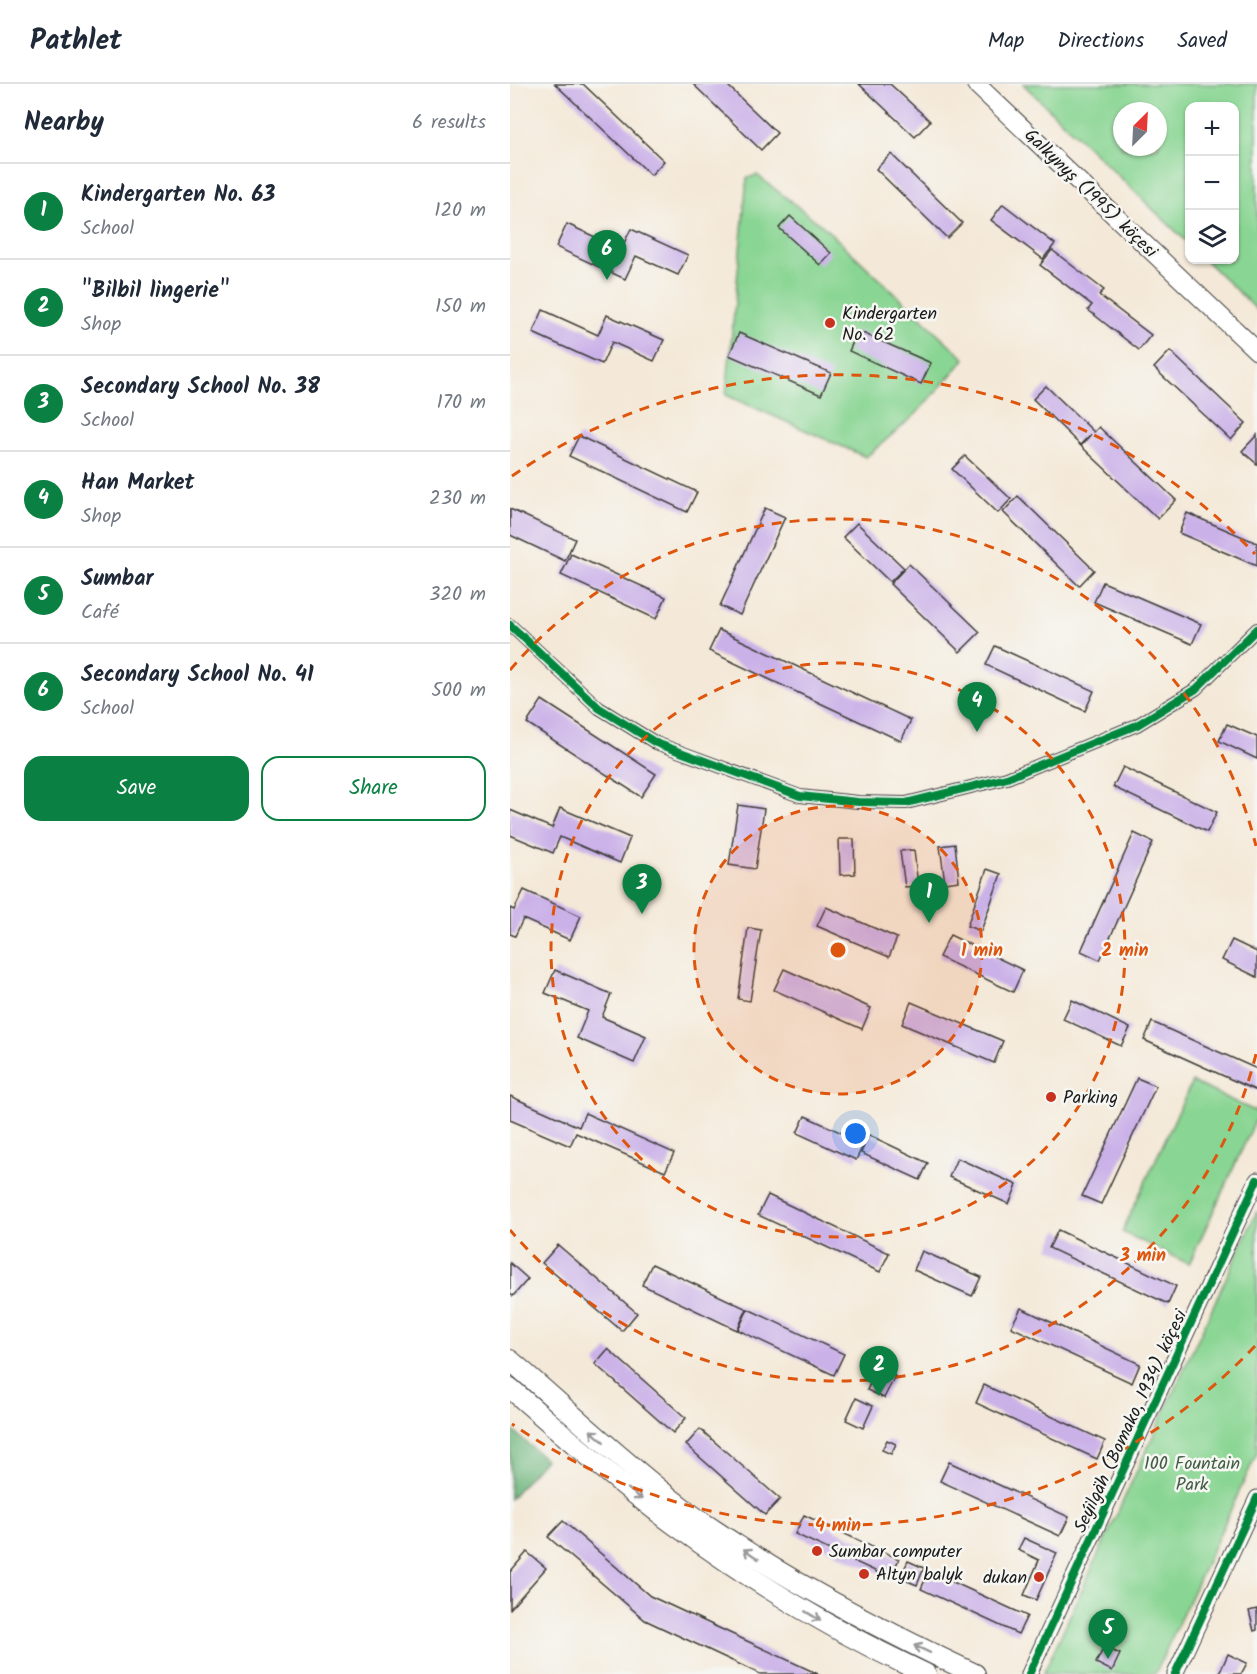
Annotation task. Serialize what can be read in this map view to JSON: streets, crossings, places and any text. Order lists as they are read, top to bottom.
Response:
{
  "streets": {
    "main road": ["Galkynyş (1995) köçesi"],
    "street": ["Seýilgäh (Bomako, 1934) köçesi"]
  },
  "parks": ["100 Fountain Park"],
  "places": [
    "Kindergarten No. 62",
    "Parking",
    "Sumbar computer",
    "Altyn balyk",
    "dukan"
  ],
  "north": "top right",
  "page": {
    "header": "Pathlet",
    "nav": ["Map", "Directions", "Saved"],
    "heading": ["Nearby", "6 results"],
    "map_buttons": ["+", "−"],
    "list": [
      {
        "mark": "1",
        "name": "Kindergarten No. 63",
        "note": "School",
        "value": "120 m"
      },
      {
        "mark": "2",
        "name": "\"Bilbil lingerie\"",
        "note": "Shop",
        "value": "150 m"
      },
      {
        "mark": "3",
        "name": "Secondary School No. 38",
        "note": "School",
        "value": "170 m"
      },
      {
        "mark": "4",
        "name": "Han Market",
        "note": "Shop",
        "value": "230 m"
      },
      {
        "mark": "5",
        "name": "Sumbar",
        "note": "Café",
        "value": "320 m"
      },
      {
        "mark": "6",
        "name": "Secondary School No. 41",
        "note": "School",
        "value": "500 m"
      }
    ],
    "pins": [
      "6",
      "4",
      "3",
      "1",
      "2",
      "5"
    ],
    "buttons": ["Save", "Share"]
  },
  "rings": [
    "1 min",
    "2 min",
    "3 min",
    "4 min"
  ]
}
